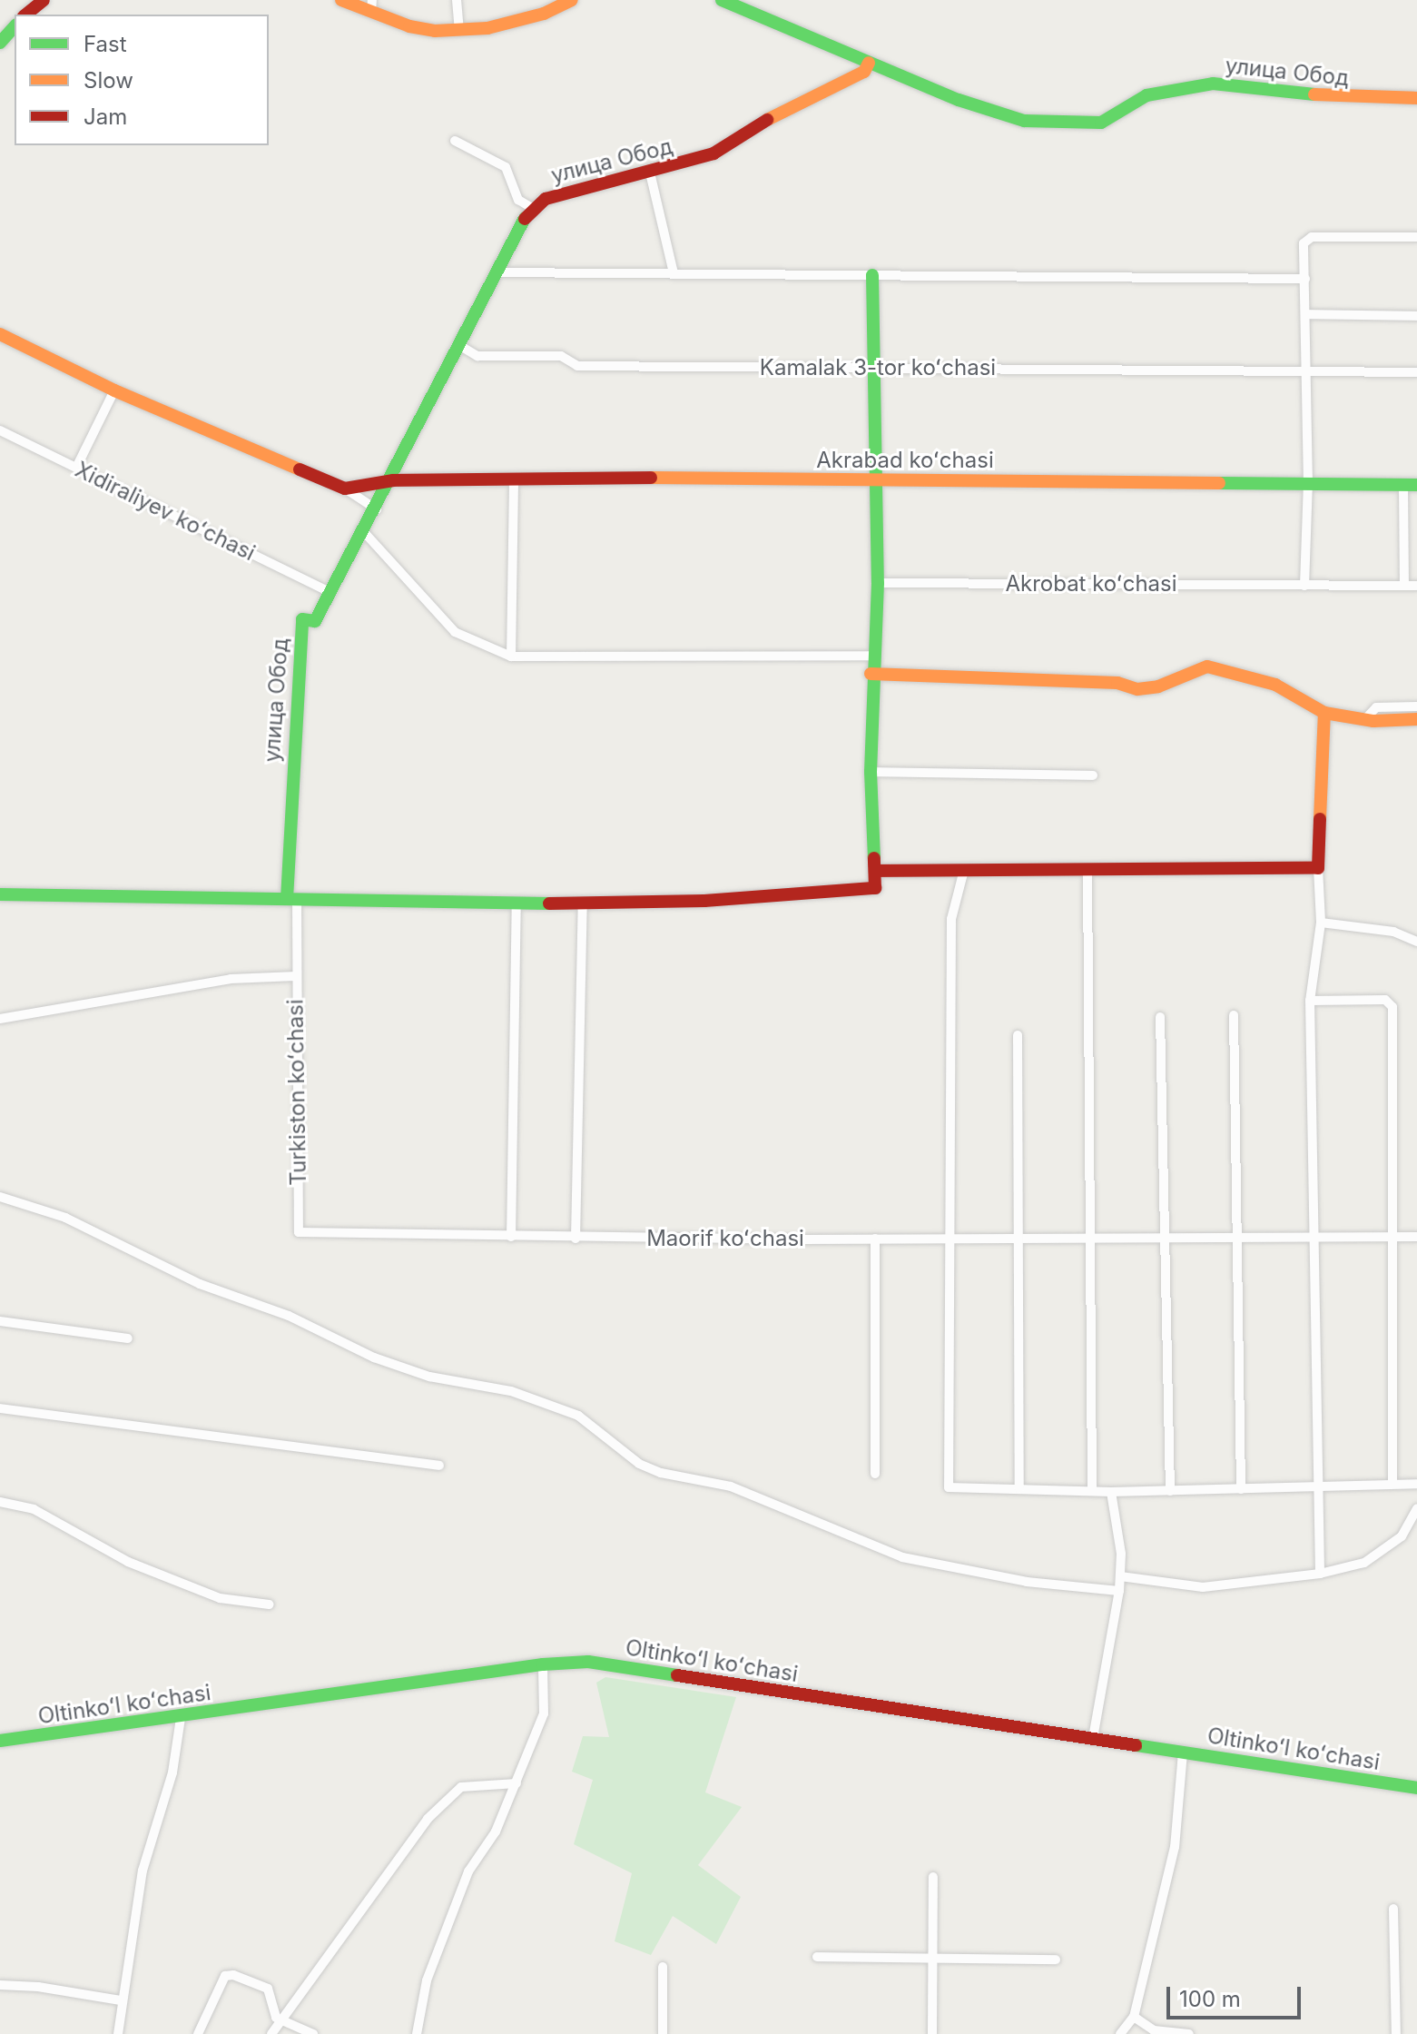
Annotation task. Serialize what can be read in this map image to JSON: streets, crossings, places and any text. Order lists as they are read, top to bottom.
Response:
{
  "streets": {
    "street": [
      "улица Обод",
      "Kamalak 3-tor koʻchasi",
      "Akrabad koʻchasi",
      "Xidiraliyev koʻchasi",
      "Akrobat koʻchasi",
      "Turkiston koʻchasi",
      "Maorif koʻchasi",
      "Oltinkoʻl koʻchasi"
    ]
  },
  "crossings": [
    ["улица Обод", "Kamalak 3-tor koʻchasi"],
    ["улица Обод", "Akrabad koʻchasi"],
    ["улица Обод", "Xidiraliyev koʻchasi"],
    ["Turkiston koʻchasi", "Maorif koʻchasi"]
  ],
  "legend": ["Fast", "Slow", "Jam"],
  "scale_bar": "100 m"
}
